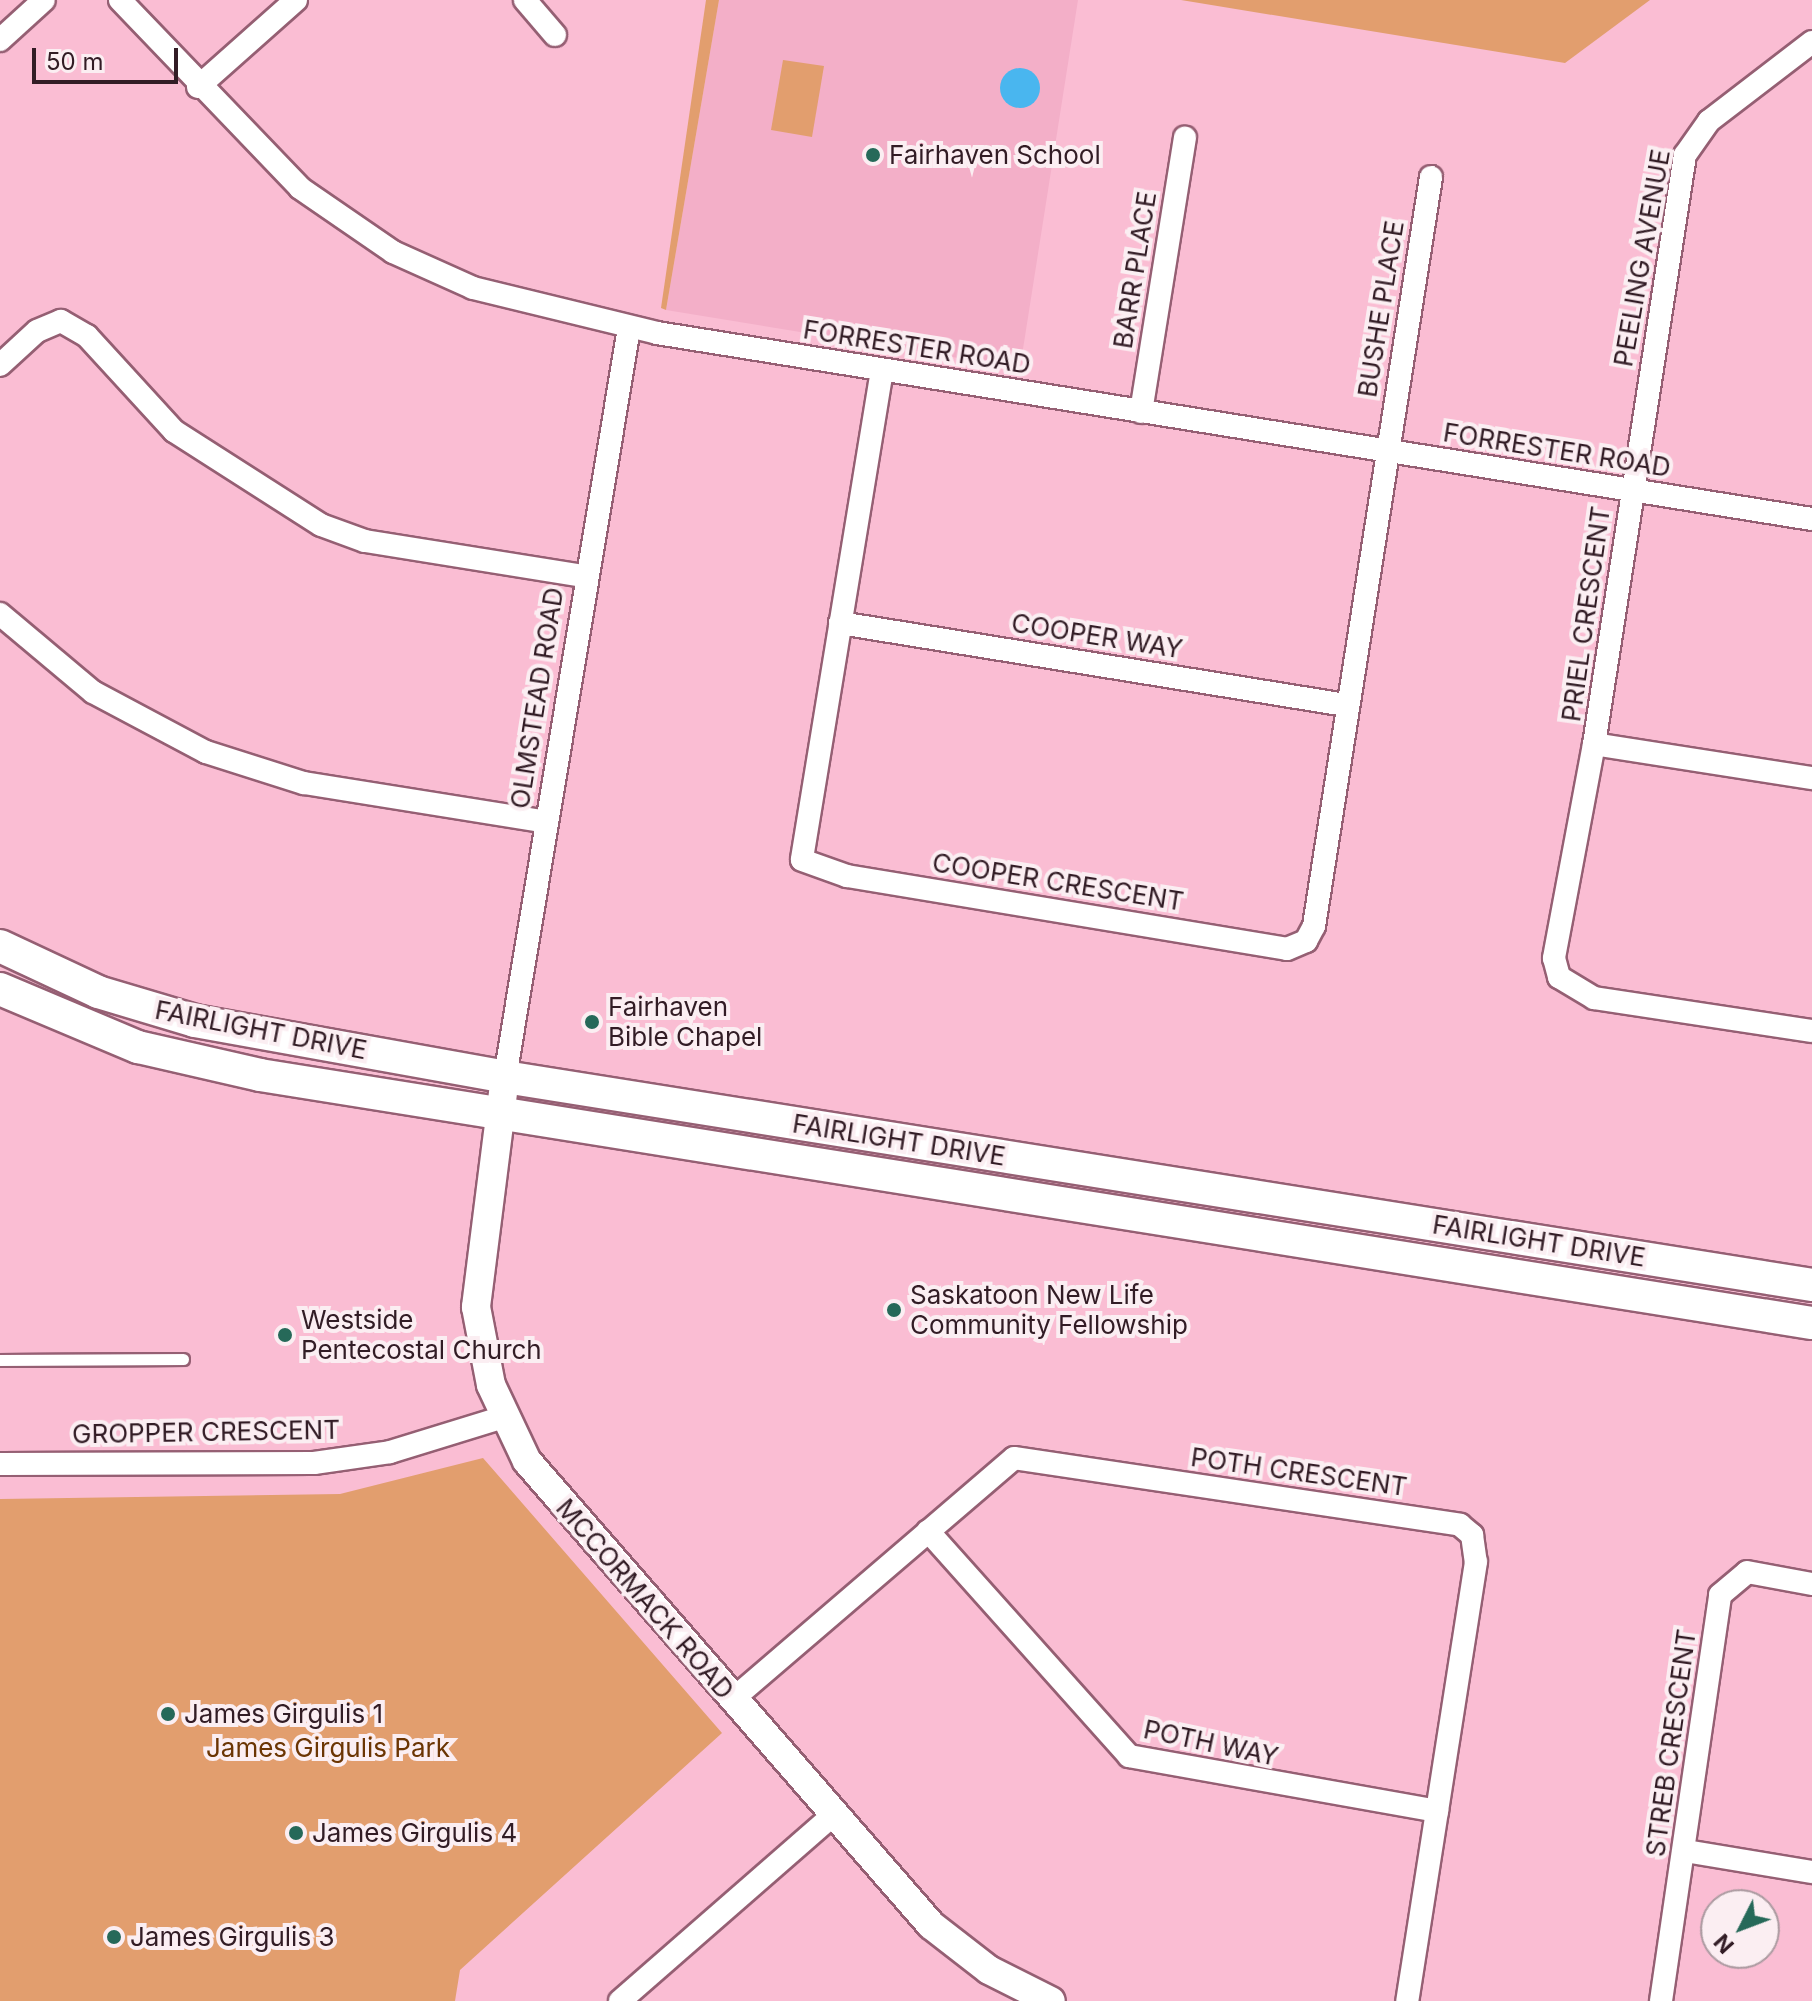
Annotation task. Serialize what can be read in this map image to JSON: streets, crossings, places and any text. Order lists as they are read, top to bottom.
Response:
{
  "streets": {
    "main road": ["FAIRLIGHT DRIVE"],
    "street": [
      "PEELING AVENUE",
      "BARR PLACE",
      "BUSHE PLACE",
      "FORRESTER ROAD",
      "PRIEL CRESCENT",
      "COOPER WAY",
      "OLMSTEAD ROAD",
      "COOPER CRESCENT",
      "GROPPER CRESCENT",
      "POTH CRESCENT",
      "MCCORMACK ROAD",
      "POTH WAY",
      "STREB CRESCENT"
    ]
  },
  "crossings": [
    ["PEELING AVENUE", "FORRESTER ROAD"],
    ["PEELING AVENUE", "PRIEL CRESCENT"],
    ["BARR PLACE", "FORRESTER ROAD"],
    ["BUSHE PLACE", "FORRESTER ROAD"],
    ["BUSHE PLACE", "COOPER CRESCENT"],
    ["FORRESTER ROAD", "PRIEL CRESCENT"],
    ["FORRESTER ROAD", "OLMSTEAD ROAD"],
    ["FORRESTER ROAD", "COOPER CRESCENT"],
    ["COOPER WAY", "COOPER CRESCENT"],
    ["OLMSTEAD ROAD", "FAIRLIGHT DRIVE"],
    ["OLMSTEAD ROAD", "MCCORMACK ROAD"],
    ["FAIRLIGHT DRIVE", "MCCORMACK ROAD"],
    ["GROPPER CRESCENT", "MCCORMACK ROAD"],
    ["POTH CRESCENT", "MCCORMACK ROAD"],
    ["POTH CRESCENT", "POTH WAY"]
  ],
  "parks": ["James Girgulis Park"],
  "places": [
    "Fairhaven School",
    "Fairhaven Bible Chapel",
    "Saskatoon New Life Community Fellowship",
    "Westside Pentecostal Church",
    "James Girgulis 1",
    "James Girgulis 4",
    "James Girgulis 3"
  ],
  "scale_bar": "50 m",
  "north": "bottom left"
}
